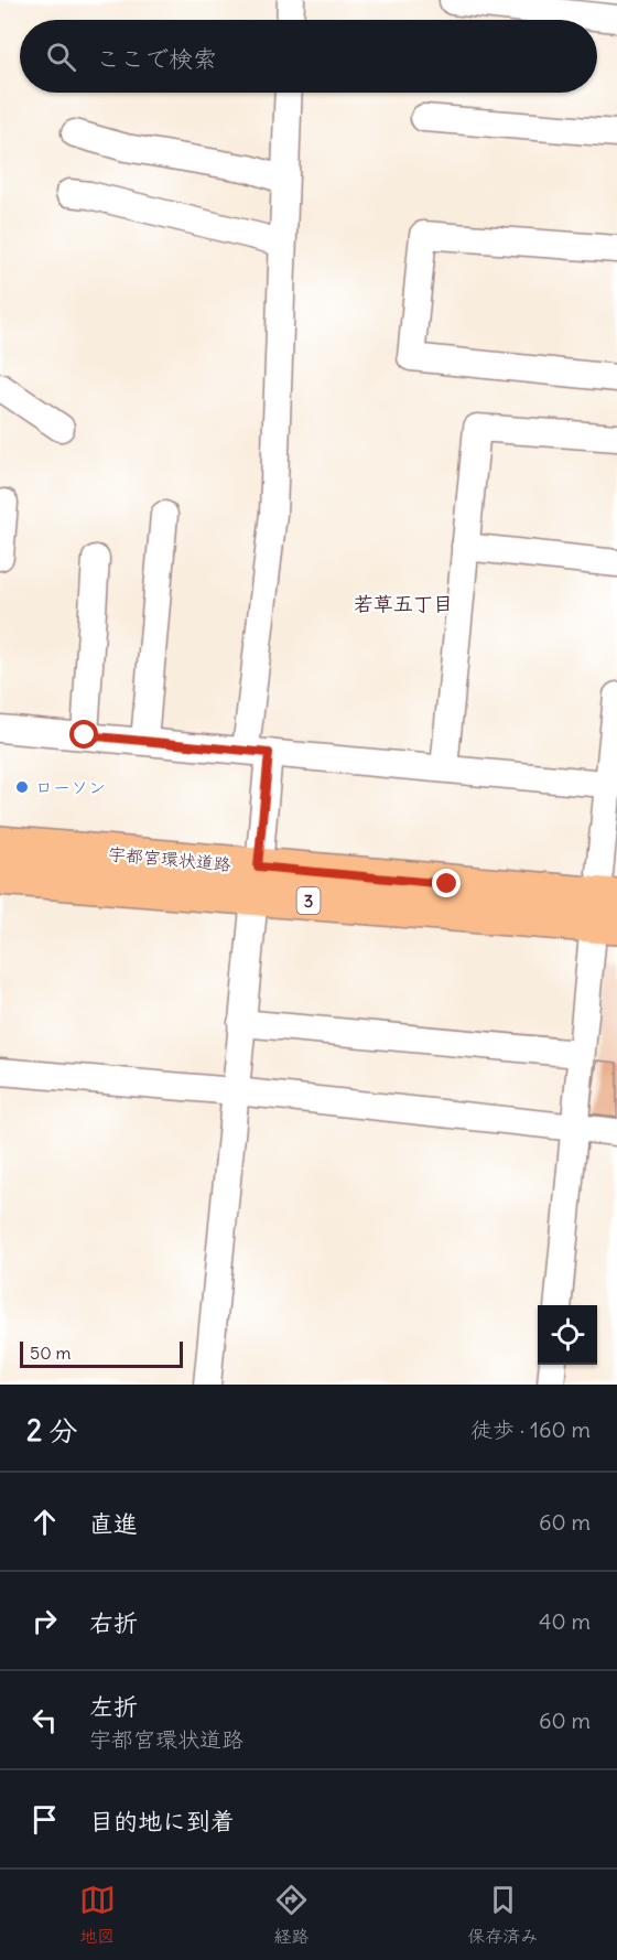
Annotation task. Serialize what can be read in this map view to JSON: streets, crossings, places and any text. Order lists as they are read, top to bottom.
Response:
{
  "streets": {
    "main road": ["宇都宮環状道路", "3"]
  },
  "districts": ["若草五丁目"],
  "places": ["ローソン"],
  "scale_bar": "50 m",
  "page": {
    "search": "ここで検索",
    "scale": "50 m",
    "heading": ["2 分", "徒歩 · 160 m"],
    "list": [
      ["直進", "60 m"],
      ["右折", "40 m"],
      ["左折", "宇都宮環状道路", "60 m"],
      "目的地に到着"
    ],
    "nav": ["地図", "経路", "保存済み"]
  }
}
